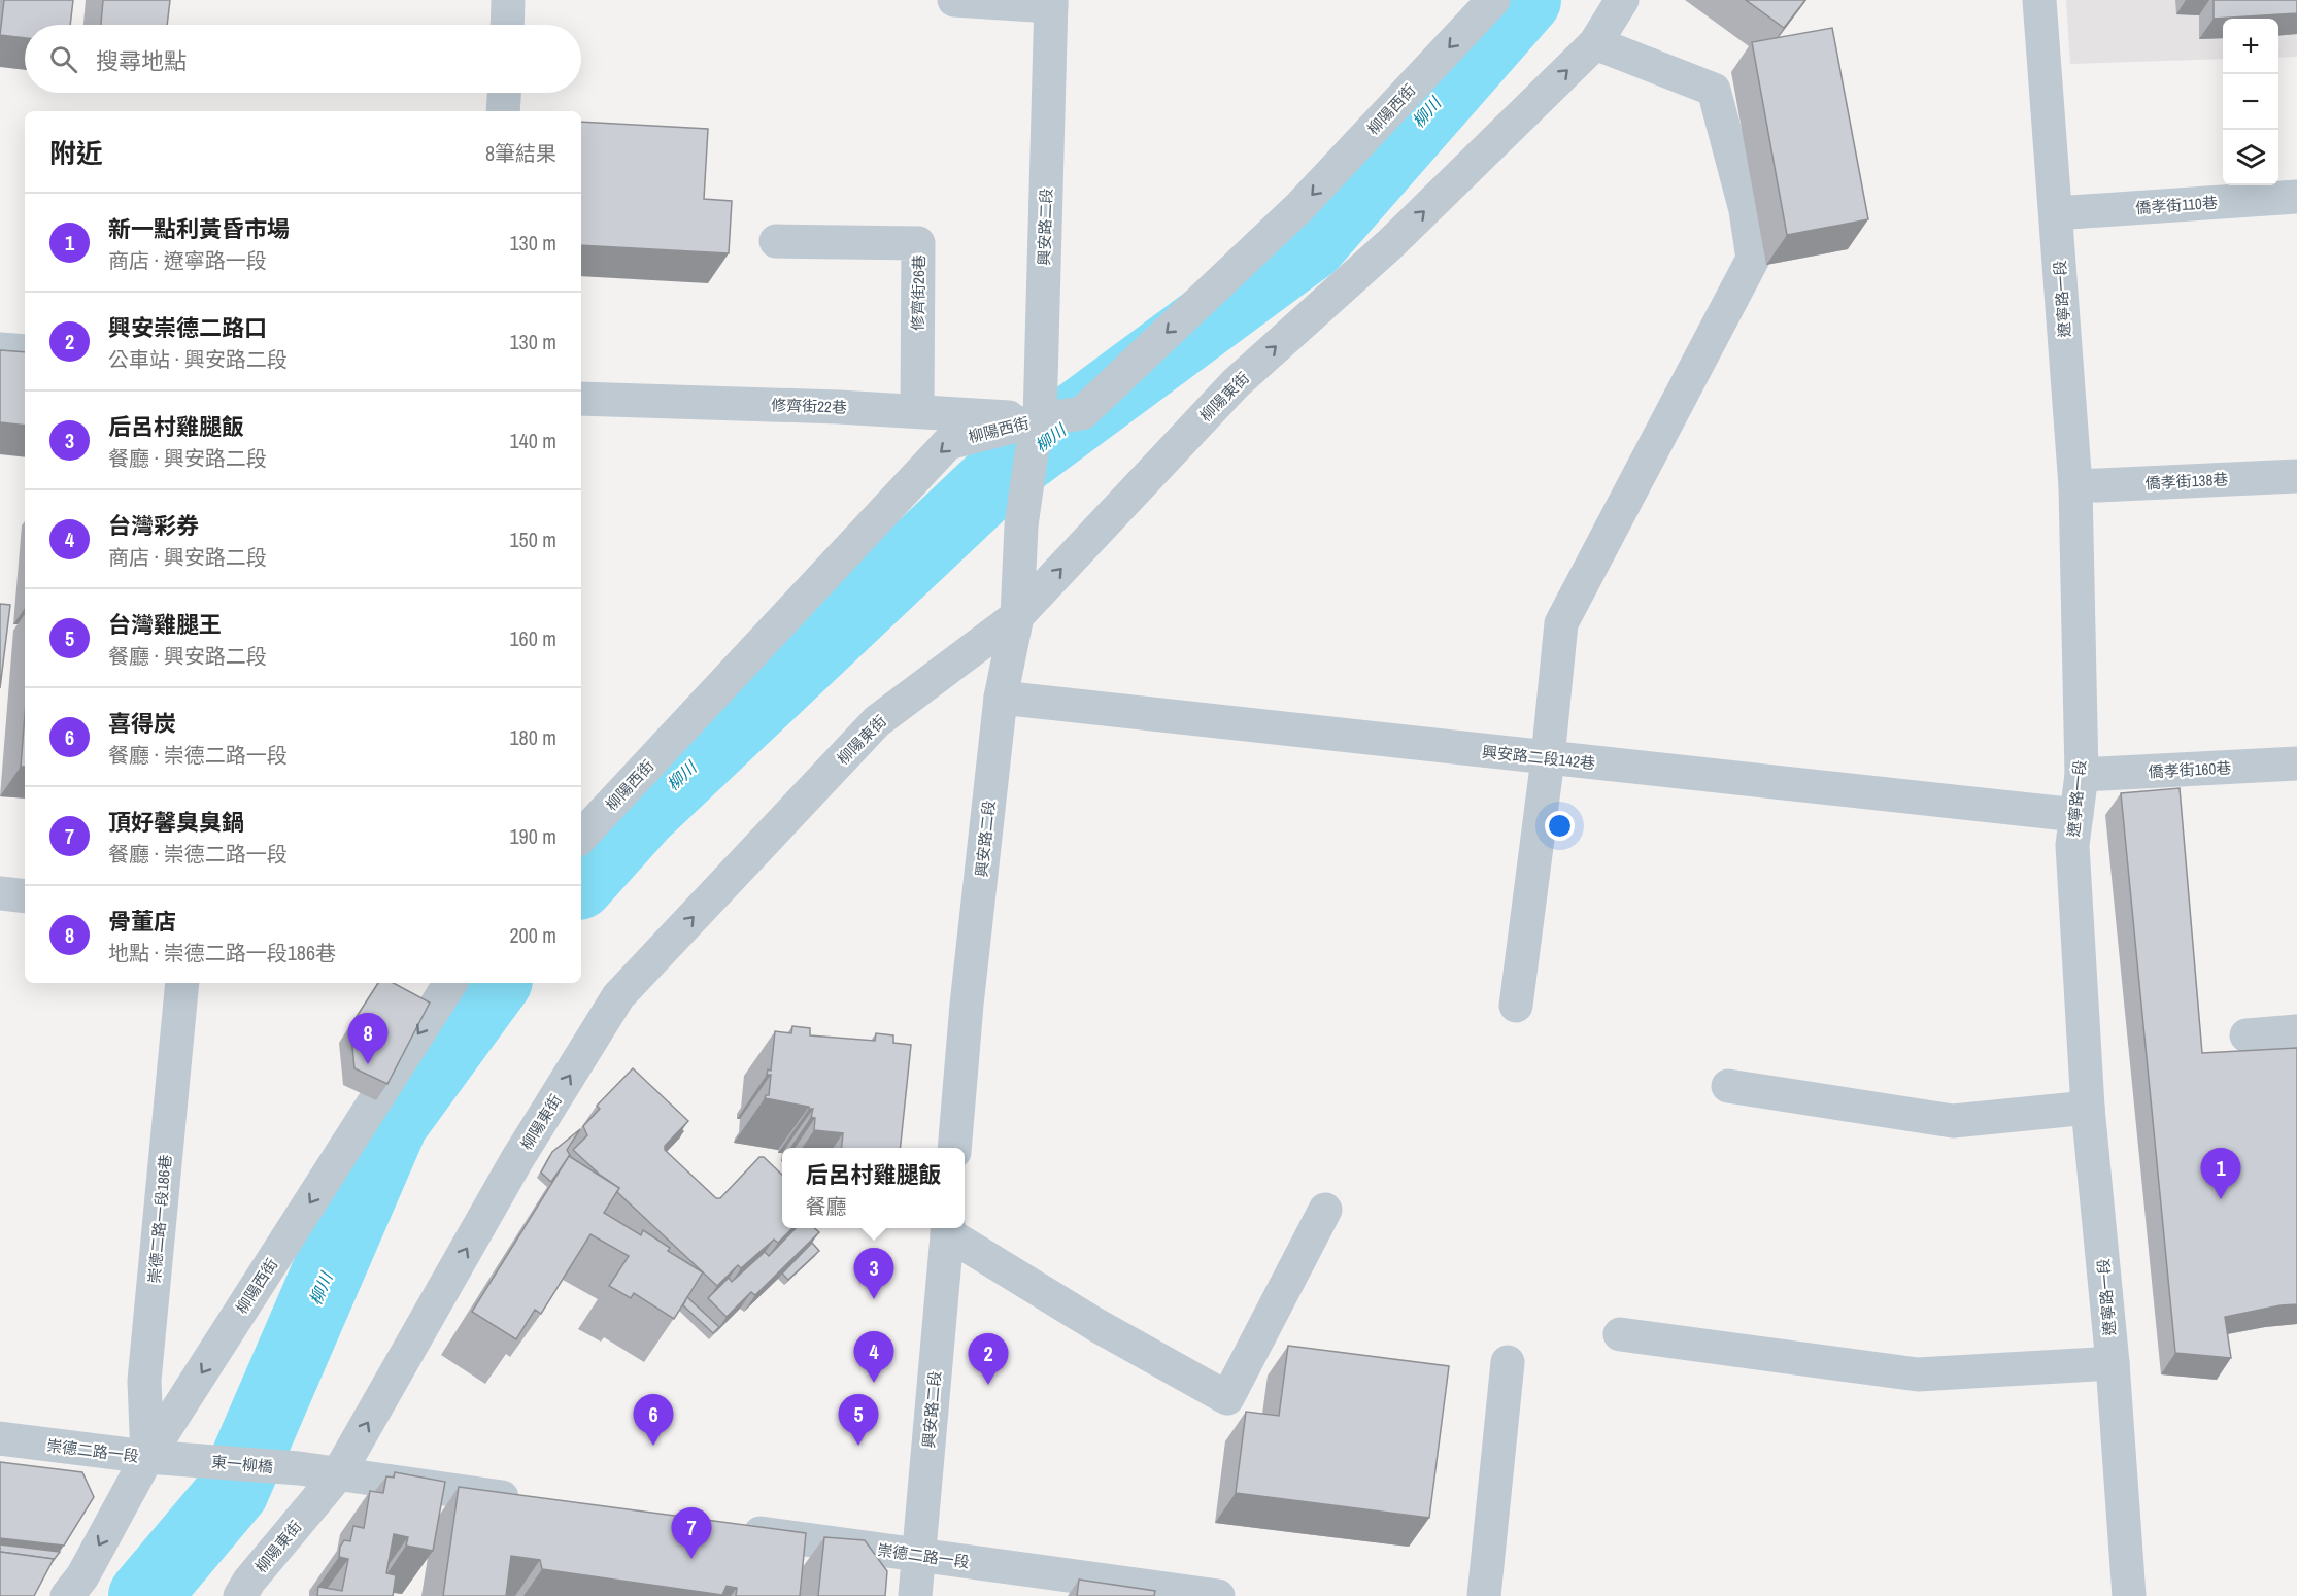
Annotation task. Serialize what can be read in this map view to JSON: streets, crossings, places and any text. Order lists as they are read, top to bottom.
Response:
{
  "streets": {
    "street": [
      "柳陽西街",
      "僑孝街110巷",
      "興安路二段",
      "修齊街26巷",
      "遼寧路一段",
      "柳陽東街",
      "修齊街22巷",
      "僑孝街138巷",
      "興安路二段142巷",
      "僑孝街160巷",
      "崇德二路一段186巷",
      "崇德二路一段",
      "東一柳橋"
    ]
  },
  "crossings": [
    ["柳陽西街", "興安路二段"],
    ["柳陽西街", "修齊街22巷"],
    ["柳陽西街", "崇德二路一段186巷"],
    ["柳陽西街", "崇德二路一段"],
    ["僑孝街110巷", "遼寧路一段"],
    ["興安路二段", "柳陽東街"],
    ["興安路二段", "修齊街22巷"],
    ["興安路二段", "興安路二段142巷"],
    ["興安路二段", "崇德二路一段"],
    ["修齊街26巷", "修齊街22巷"],
    ["遼寧路一段", "僑孝街138巷"],
    ["遼寧路一段", "興安路二段142巷"],
    ["遼寧路一段", "僑孝街160巷"],
    ["柳陽東街", "東一柳橋"],
    ["崇德二路一段186巷", "崇德二路一段"],
    ["崇德二路一段", "東一柳橋"]
  ],
  "one_way": ["柳陽西街", "柳陽東街"],
  "water": ["柳川"],
  "page": {
    "map_buttons": ["+", "−"],
    "search": "搜尋地點",
    "heading": ["附近", "8筆結果"],
    "list": [
      {
        "mark": "1",
        "name": "新一點利黃昏市場",
        "note": "商店 · 遼寧路一段",
        "value": "130 m"
      },
      {
        "mark": "2",
        "name": "興安崇德二路口",
        "note": "公車站 · 興安路二段",
        "value": "130 m"
      },
      {
        "mark": "3",
        "name": "后呂村雞腿飯",
        "note": "餐廳 · 興安路二段",
        "value": "140 m"
      },
      {
        "mark": "4",
        "name": "台灣彩券",
        "note": "商店 · 興安路二段",
        "value": "150 m"
      },
      {
        "mark": "5",
        "name": "台灣雞腿王",
        "note": "餐廳 · 興安路二段",
        "value": "160 m"
      },
      {
        "mark": "6",
        "name": "喜得炭",
        "note": "餐廳 · 崇德二路一段",
        "value": "180 m"
      },
      {
        "mark": "7",
        "name": "頂好馨臭臭鍋",
        "note": "餐廳 · 崇德二路一段",
        "value": "190 m"
      },
      {
        "mark": "8",
        "name": "骨董店",
        "note": "地點 · 崇德二路一段186巷",
        "value": "200 m"
      }
    ],
    "pins": [
      "8",
      "1",
      "3",
      "4",
      "2",
      "5",
      "6",
      "7"
    ],
    "popup": ["后呂村雞腿飯", "餐廳"]
  }
}
